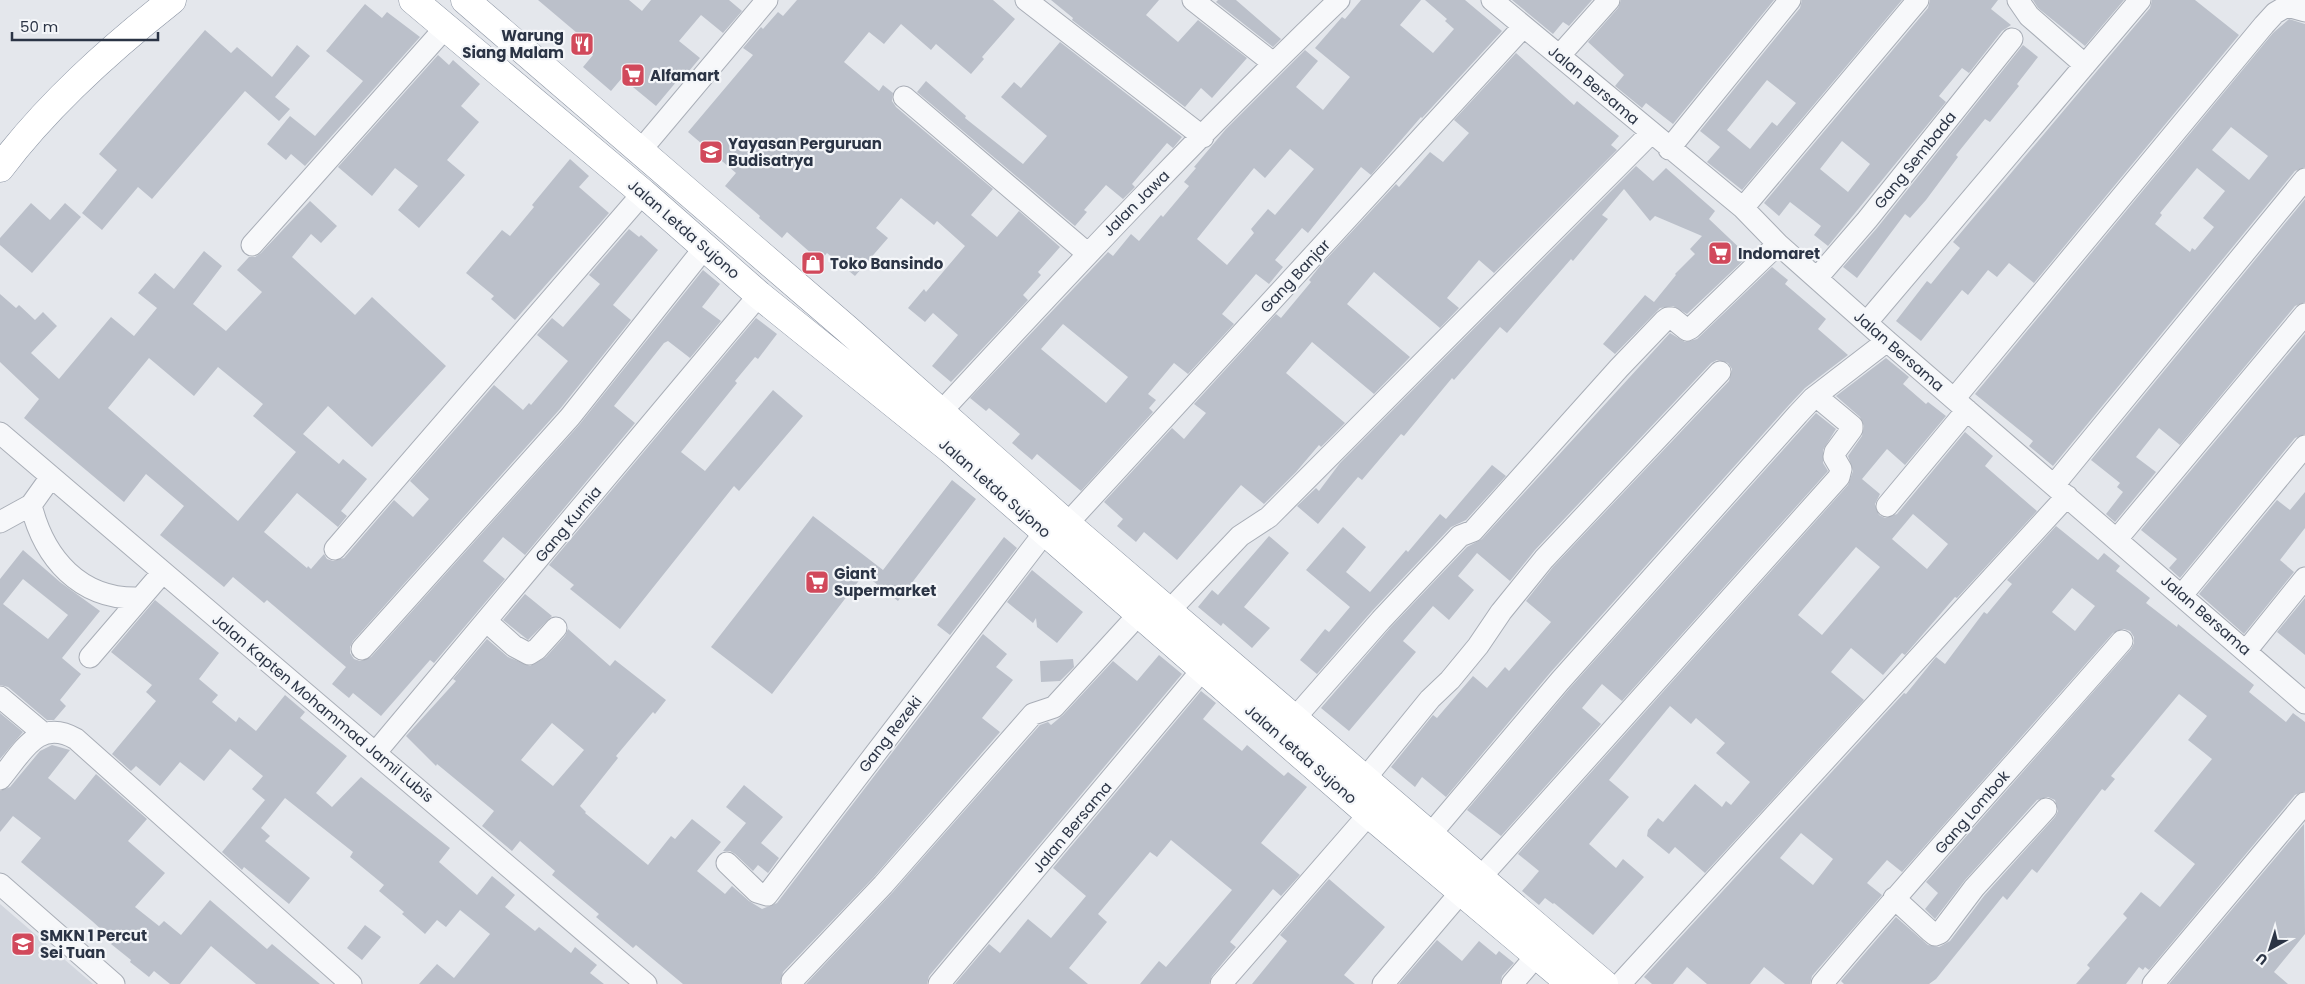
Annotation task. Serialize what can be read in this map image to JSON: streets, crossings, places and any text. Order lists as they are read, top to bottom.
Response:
{
  "streets": {
    "highway": ["Jalan Letda Sujono"],
    "street": [
      "Jalan Bersama",
      "Gang Sembada",
      "Jalan Jawa",
      "Gang Banjar",
      "Gang Kurnia",
      "Jalan Kapten Mohammad Jamil Lubis",
      "Gang Rezeki",
      "Gang Lombok"
    ]
  },
  "crossings": [
    ["Jalan Bersama", "Gang Sembada"],
    ["Jalan Bersama", "Jalan Letda Sujono"],
    ["Jalan Bersama", "Gang Banjar"],
    ["Jalan Jawa", "Jalan Letda Sujono"],
    ["Jalan Letda Sujono", "Gang Banjar"],
    ["Jalan Letda Sujono", "Gang Kurnia"],
    ["Jalan Letda Sujono", "Gang Rezeki"],
    ["Gang Banjar", "Gang Rezeki"],
    ["Gang Kurnia", "Jalan Kapten Mohammad Jamil Lubis"]
  ],
  "places": {
    "restaurant": ["Warung Siang Malam"],
    "supermarket": ["Alfamart", "Indomaret", "Giant Supermarket"],
    "school or university": ["Yayasan Perguruan Budisatrya", "SMKN 1 Percut Sei Tuan"],
    "shop": ["Toko Bansindo"]
  },
  "scale_bar": "50 m",
  "north": "bottom left"
}
